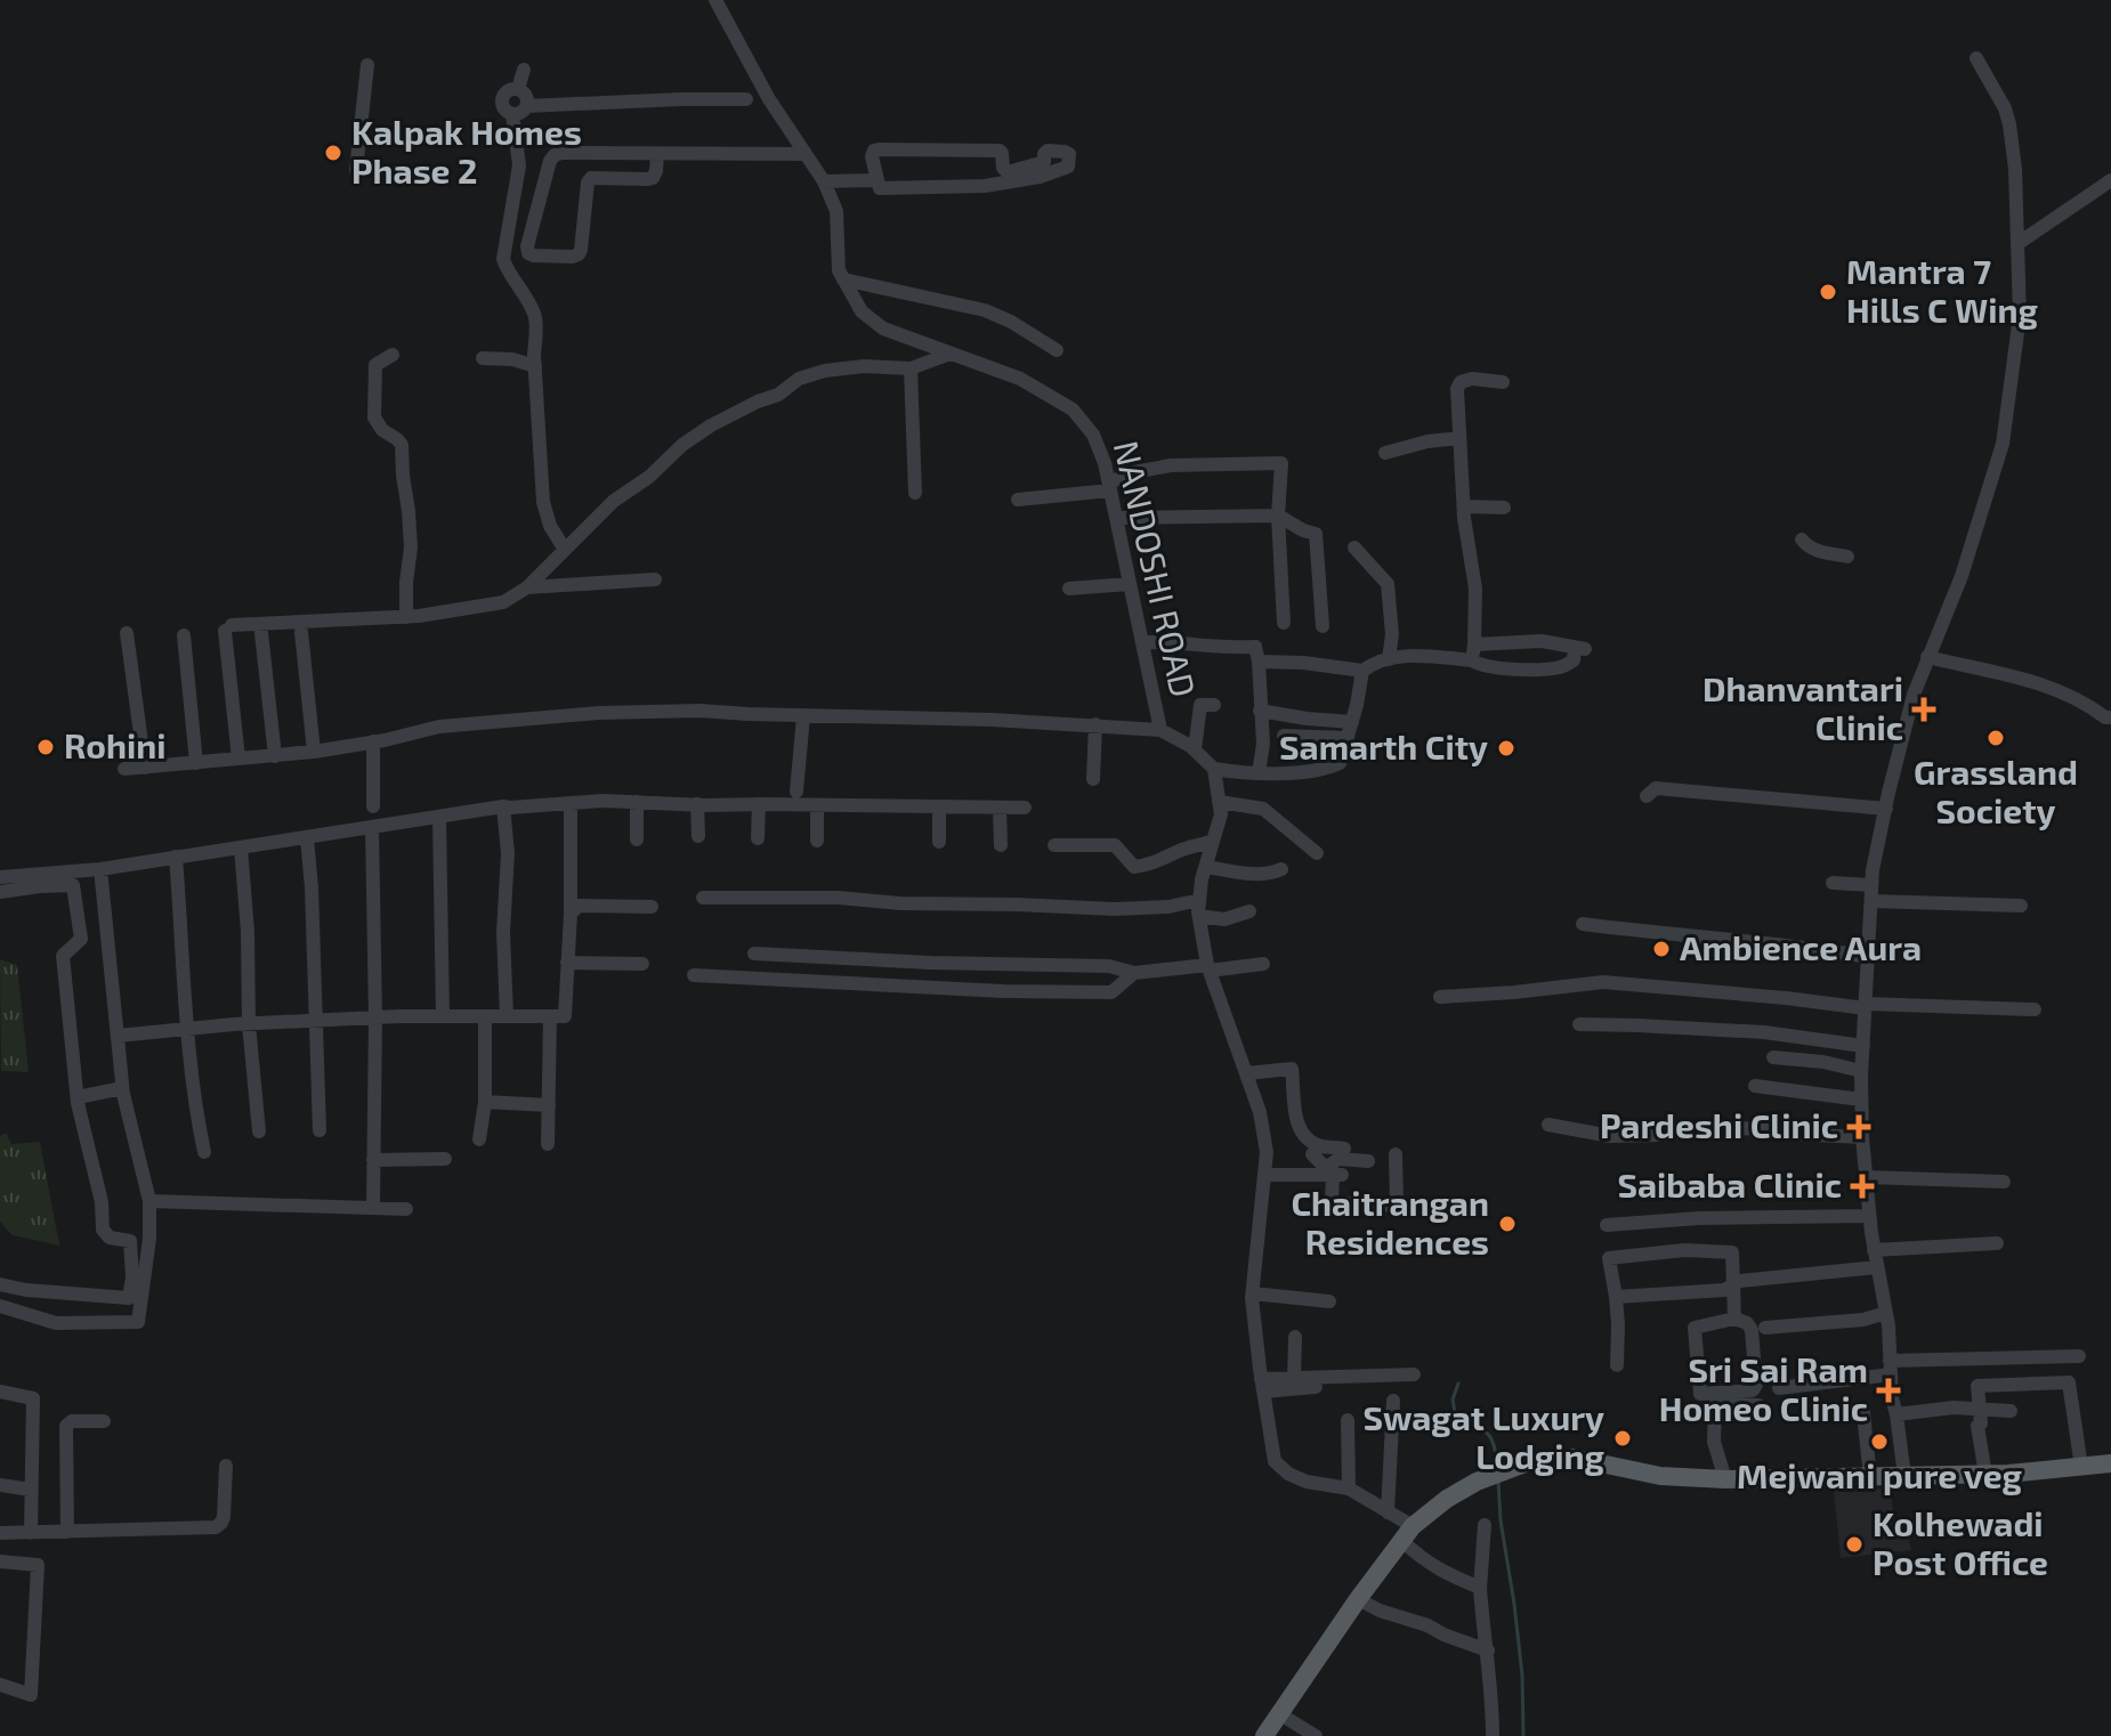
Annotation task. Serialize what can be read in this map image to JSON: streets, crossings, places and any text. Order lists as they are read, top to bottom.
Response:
{
  "streets": {
    "street": ["NANDOSHI ROAD"]
  },
  "places": {
    "other": [
      "Kalpak Homes Phase 2",
      "Mantra 7 Hills C Wing",
      "Grassland Society",
      "Rohini",
      "Samarth City",
      "Ambience Aura",
      "Chaitrangan Residences",
      "Swagat Luxury Lodging",
      "Mejwani pure veg",
      "Kolhewadi Post Office"
    ],
    "health": [
      "Dhanvantari Clinic",
      "Pardeshi Clinic",
      "Saibaba Clinic",
      "Sri Sai Ram Homeo Clinic"
    ]
  }
}
